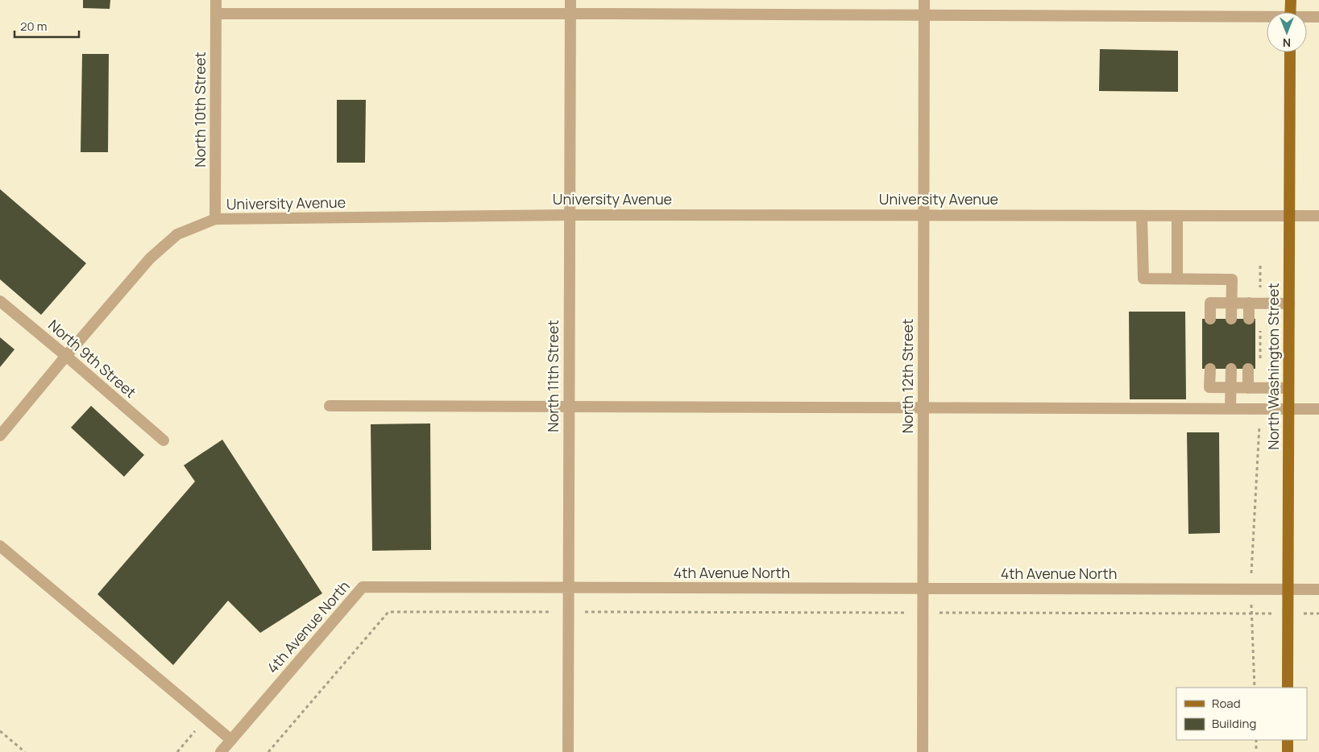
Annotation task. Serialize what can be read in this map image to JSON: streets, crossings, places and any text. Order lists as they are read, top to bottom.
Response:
{
  "streets": {
    "main road": ["North Washington Street"],
    "street": [
      "North 10th Street",
      "University Avenue",
      "North 9th Street",
      "North 11th Street",
      "North 12th Street",
      "4th Avenue North"
    ]
  },
  "crossings": [
    ["North 10th Street", "University Avenue"],
    ["University Avenue", "North 9th Street"],
    ["University Avenue", "North Washington Street"],
    ["University Avenue", "North 11th Street"],
    ["University Avenue", "North 12th Street"],
    ["North Washington Street", "4th Avenue North"],
    ["North 11th Street", "4th Avenue North"],
    ["North 12th Street", "4th Avenue North"]
  ],
  "legend": ["Road", "Building"],
  "scale_bar": "20 m",
  "north": "bottom"
}
